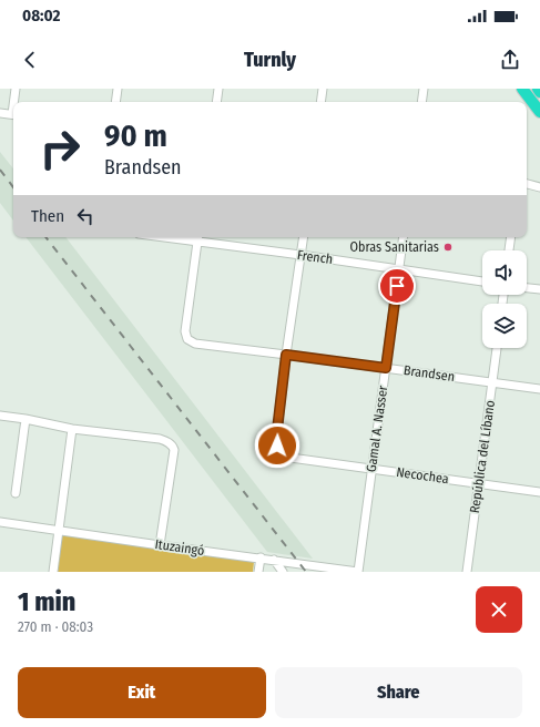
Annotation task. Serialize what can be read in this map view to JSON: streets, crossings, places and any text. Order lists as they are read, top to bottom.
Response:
{
  "streets": {
    "street": [
      "French",
      "Brandsen",
      "Gamal A. Nasser",
      "República del Líbano",
      "Necochea",
      "Ituzaingó"
    ]
  },
  "crossings": [
    ["French", "Brandsen"],
    ["French", "Gamal A. Nasser"],
    ["Brandsen", "Gamal A. Nasser"],
    ["Brandsen", "República del Líbano"],
    ["Brandsen", "Necochea"],
    ["Gamal A. Nasser", "Necochea"],
    ["Gamal A. Nasser", "Ituzaingó"],
    ["República del Líbano", "Necochea"]
  ],
  "places": ["Obras Sanitarias"],
  "page": {
    "status": "08:02",
    "header": "Turnly",
    "turn": ["90 m", "Brandsen"],
    "then": "Then",
    "heading": ["1 min", "270 m · 08:03"],
    "buttons": ["Exit", "Share"]
  }
}
